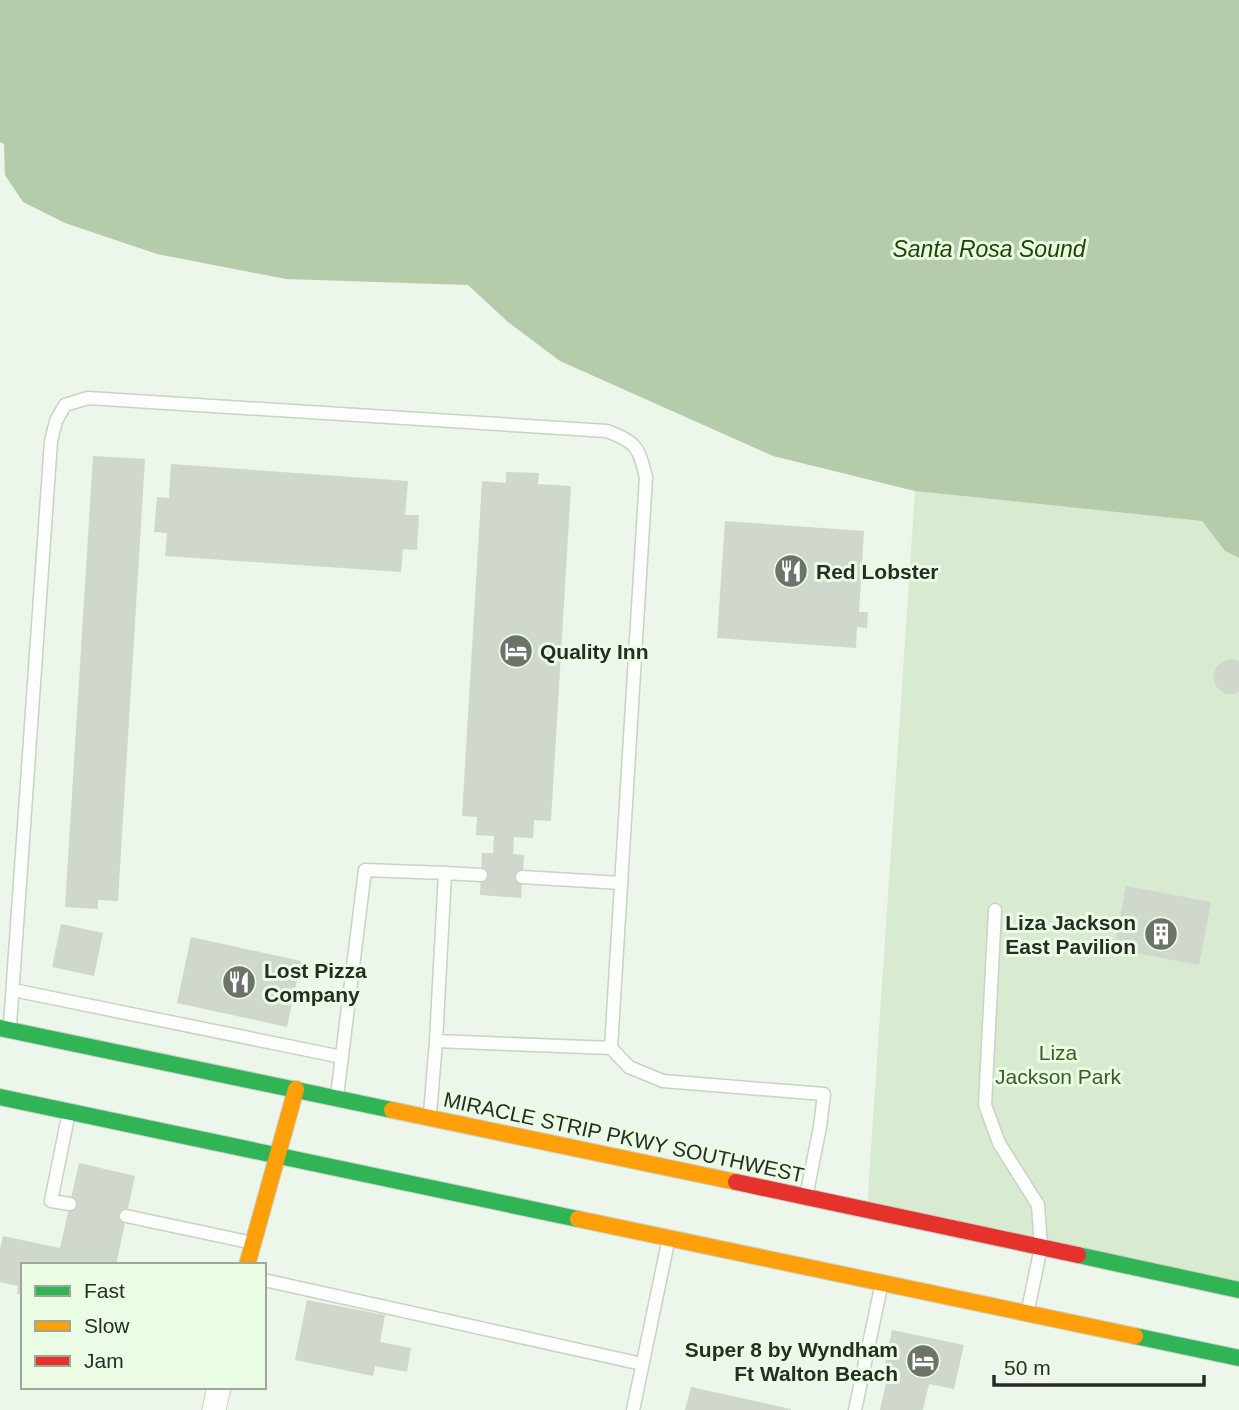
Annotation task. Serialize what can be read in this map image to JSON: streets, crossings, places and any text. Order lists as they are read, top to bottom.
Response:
{
  "streets": {
    "main road": ["MIRACLE STRIP PKWY SOUTHWEST"]
  },
  "water": ["Santa Rosa Sound"],
  "parks": ["Liza Jackson Park"],
  "places": {
    "restaurant": ["Red Lobster", "Lost Pizza Company"],
    "hotel": ["Quality Inn", "Super 8 by Wyndham Ft Walton Beach"],
    "building": ["Liza Jackson East Pavilion"]
  },
  "legend": ["Fast", "Slow", "Jam"],
  "scale_bar": "50 m"
}
